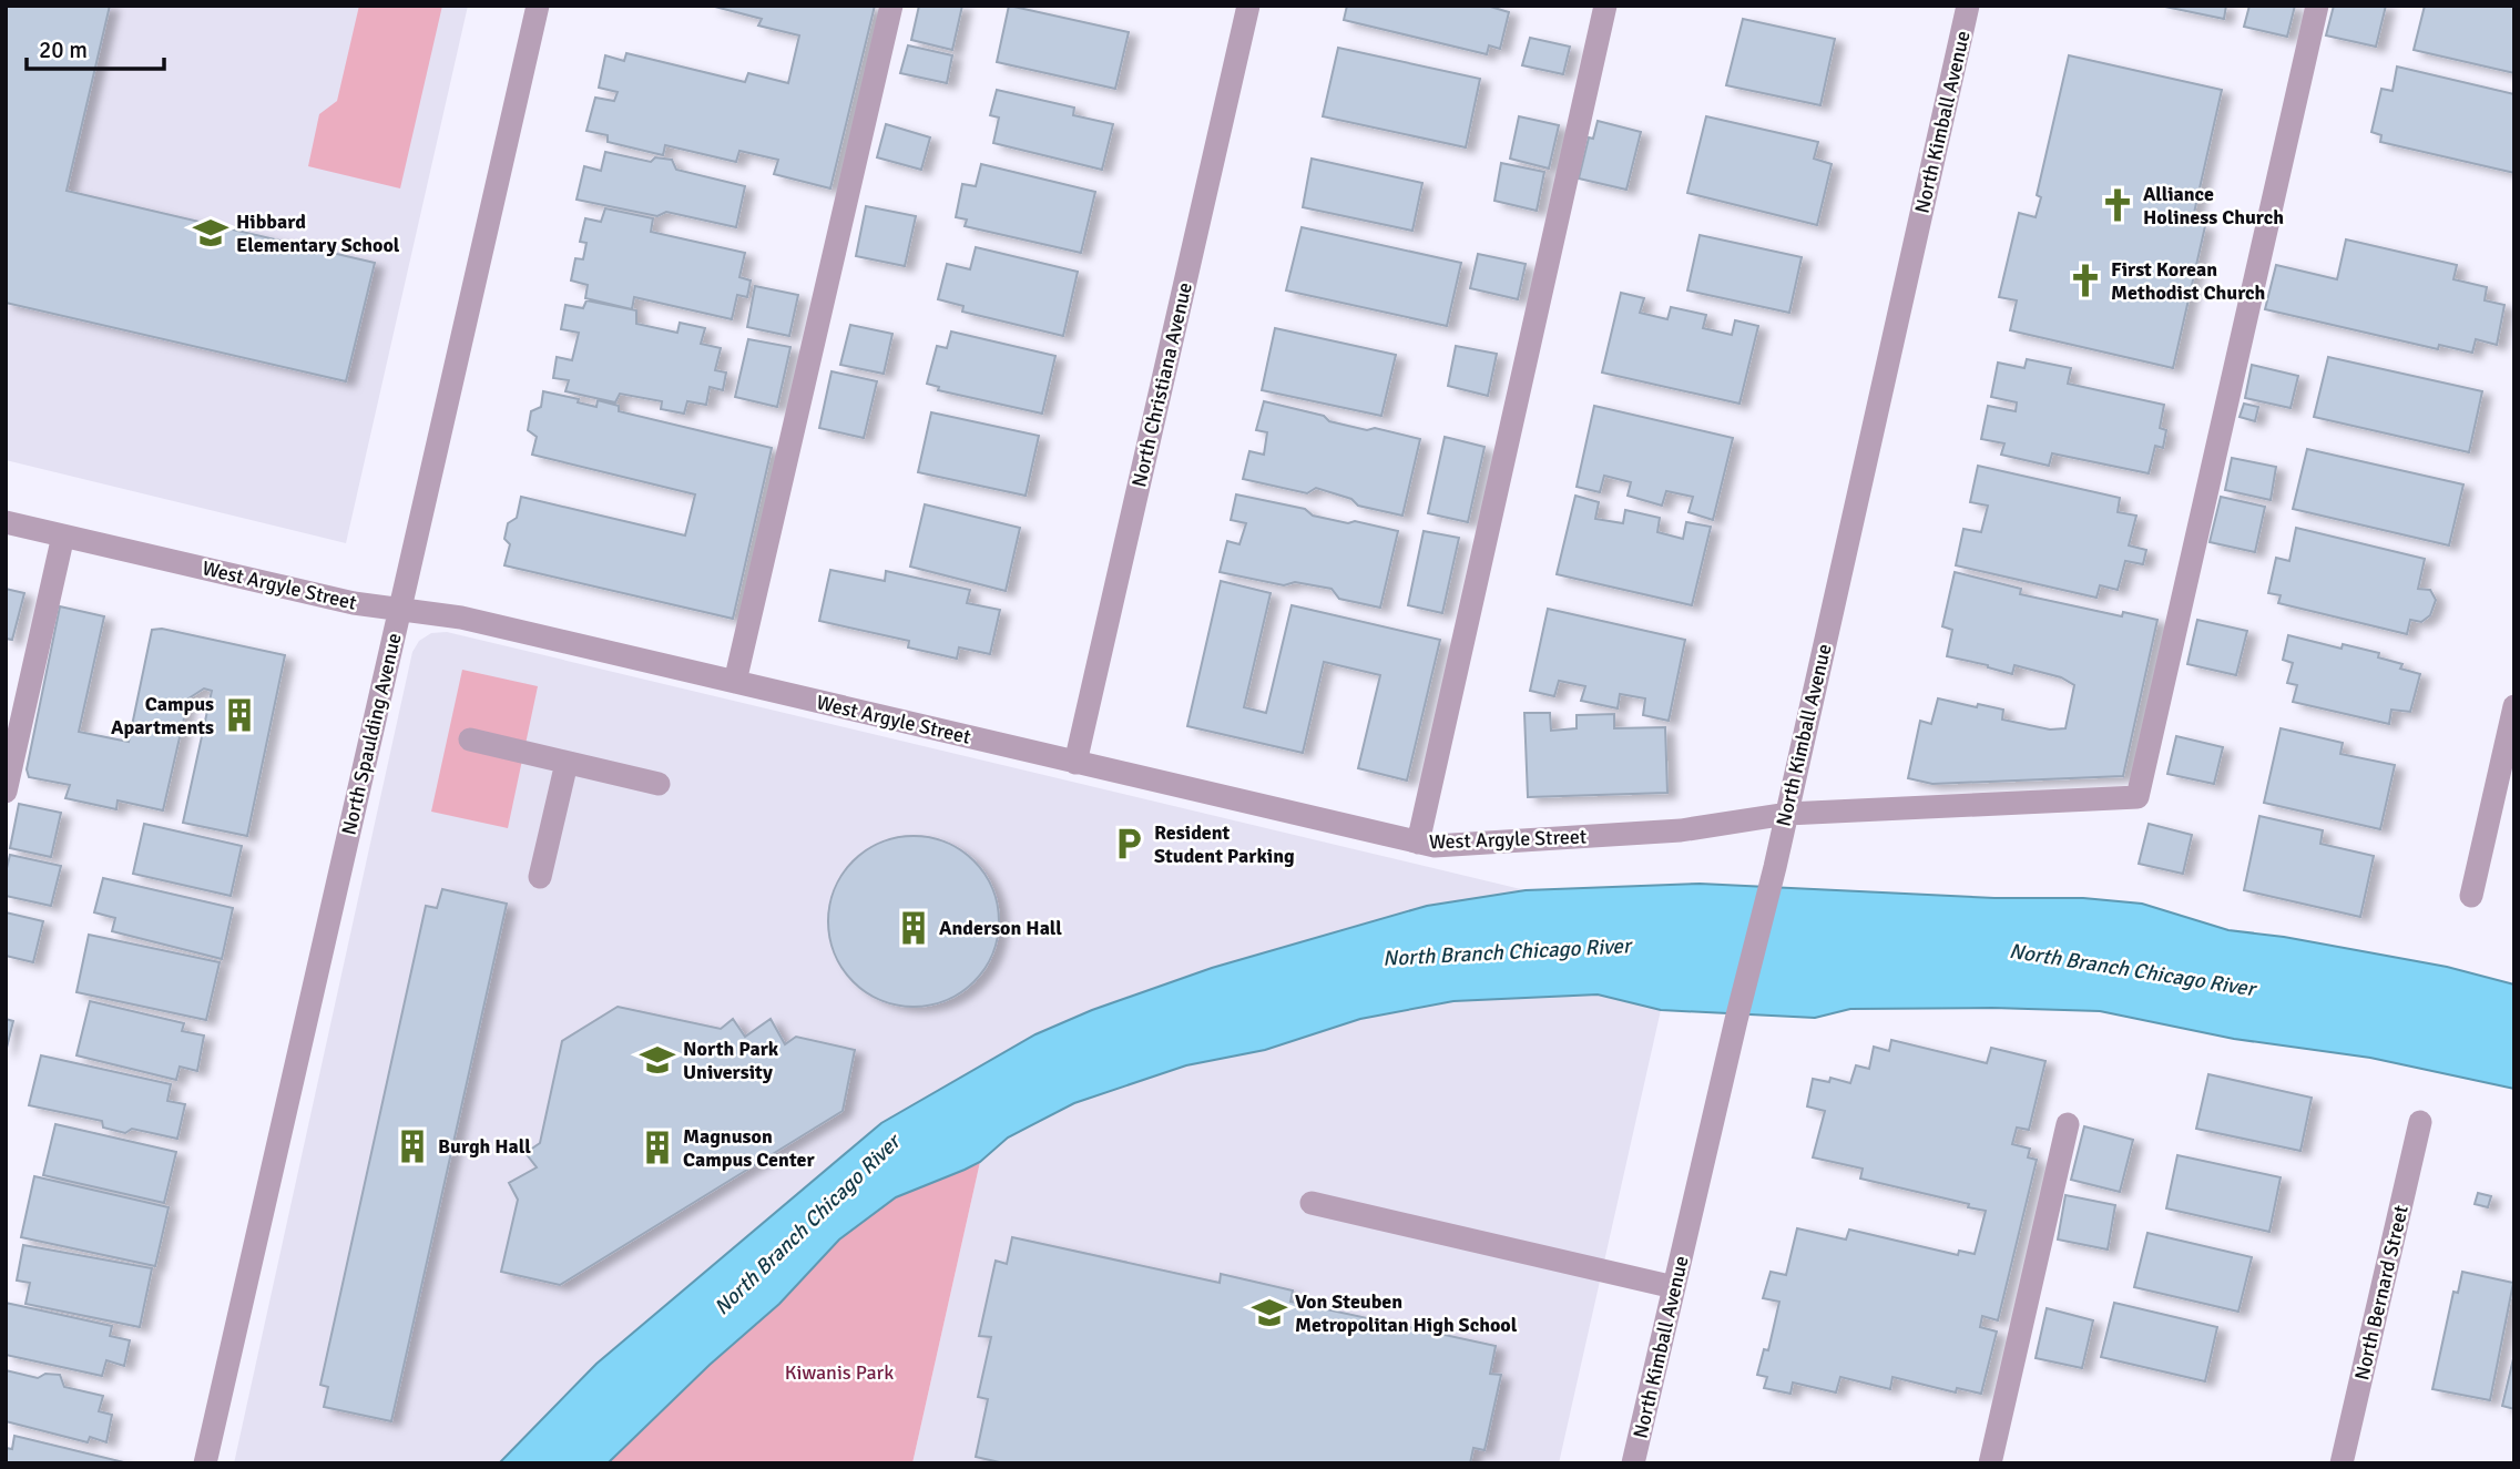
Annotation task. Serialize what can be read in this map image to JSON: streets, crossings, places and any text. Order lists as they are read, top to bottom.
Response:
{
  "streets": {
    "street": [
      "North Kimball Avenue",
      "North Christiana Avenue",
      "West Argyle Street",
      "North Spaulding Avenue",
      "North Bernard Street"
    ]
  },
  "crossings": [
    ["North Kimball Avenue", "West Argyle Street"],
    ["North Christiana Avenue", "West Argyle Street"],
    ["West Argyle Street", "North Spaulding Avenue"]
  ],
  "water": ["North Branch Chicago River"],
  "parks": ["Kiwanis Park"],
  "places": {
    "church": ["Alliance Holiness Church", "First Korean Methodist Church"],
    "school or university": ["Hibbard Elementary School", "North Park University", "Von Steuben Metropolitan High School"],
    "building": [
      "Campus Apartments",
      "Anderson Hall",
      "Burgh Hall",
      "Magnuson Campus Center"
    ],
    "parking": ["Resident Student Parking"]
  },
  "scale_bar": "20 m"
}
